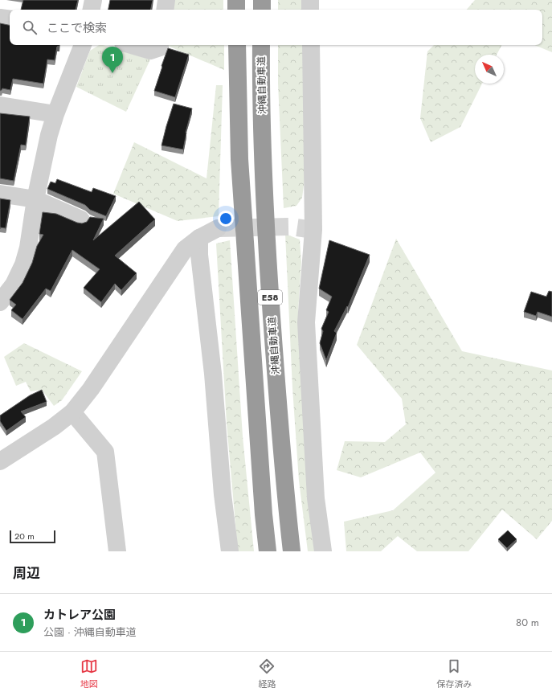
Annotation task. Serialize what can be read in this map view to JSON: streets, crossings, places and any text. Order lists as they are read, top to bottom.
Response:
{
  "streets": {
    "highway": ["沖縄自動車道", "E58"]
  },
  "scale_bar": "20 m",
  "north": "top left",
  "page": {
    "search": "ここで検索",
    "pins": "1",
    "scale": "20 m",
    "heading": "周辺",
    "list": [
      {
        "mark": "1",
        "name": "カトレア公園",
        "note": "公園 · 沖縄自動車道",
        "value": "80 m"
      }
    ],
    "nav": ["地図", "経路", "保存済み"]
  }
}
